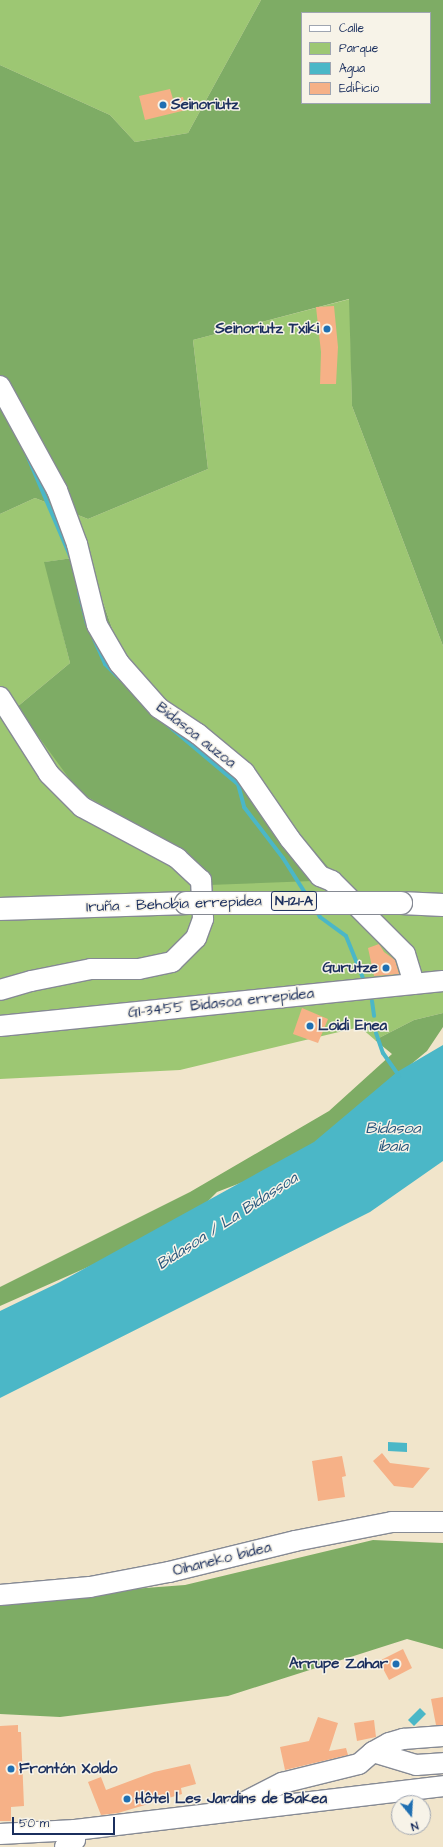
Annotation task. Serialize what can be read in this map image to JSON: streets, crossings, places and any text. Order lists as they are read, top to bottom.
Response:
{
  "streets": {
    "highway": ["N-121-A", "Iruña - Behobia errepidea"],
    "street": ["Bidasoa auzoa", "GI-3455 Bidasoa errepidea", "Oihaneko bidea"]
  },
  "crossings": [
    ["Bidasoa auzoa", "GI-3455 Bidasoa errepidea"]
  ],
  "water": ["Bidasoa ibaia", "Bidasoa / La Bidassoa"],
  "places": [
    "Seinoriutz",
    "Seinoriutz Txiki",
    "Gurutze",
    "Loidi Enea",
    "Arrupe Zahar",
    "Frontón Xoldo",
    "Hôtel Les Jardins de Bakea"
  ],
  "legend": [
    "Calle",
    "Parque",
    "Agua",
    "Edificio"
  ],
  "scale_bar": "50 m",
  "north": "bottom"
}
